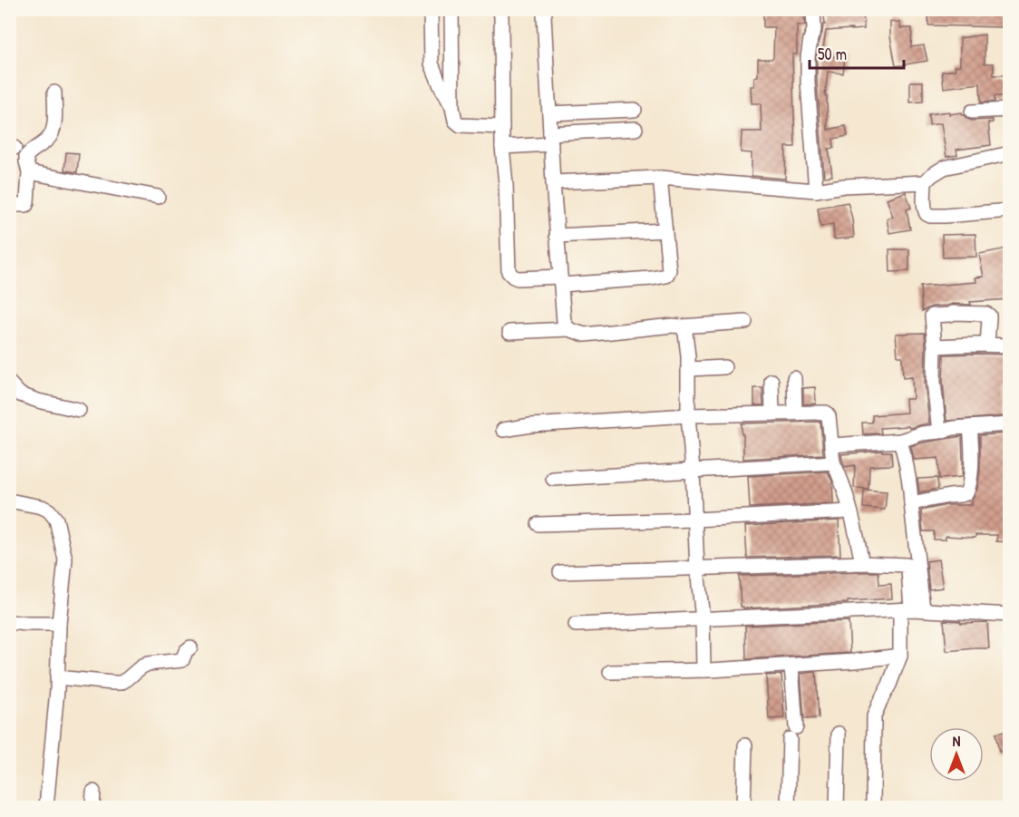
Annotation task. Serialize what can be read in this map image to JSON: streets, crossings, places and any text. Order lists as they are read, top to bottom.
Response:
{
  "scale_bar": "50 m",
  "north": "top"
}
